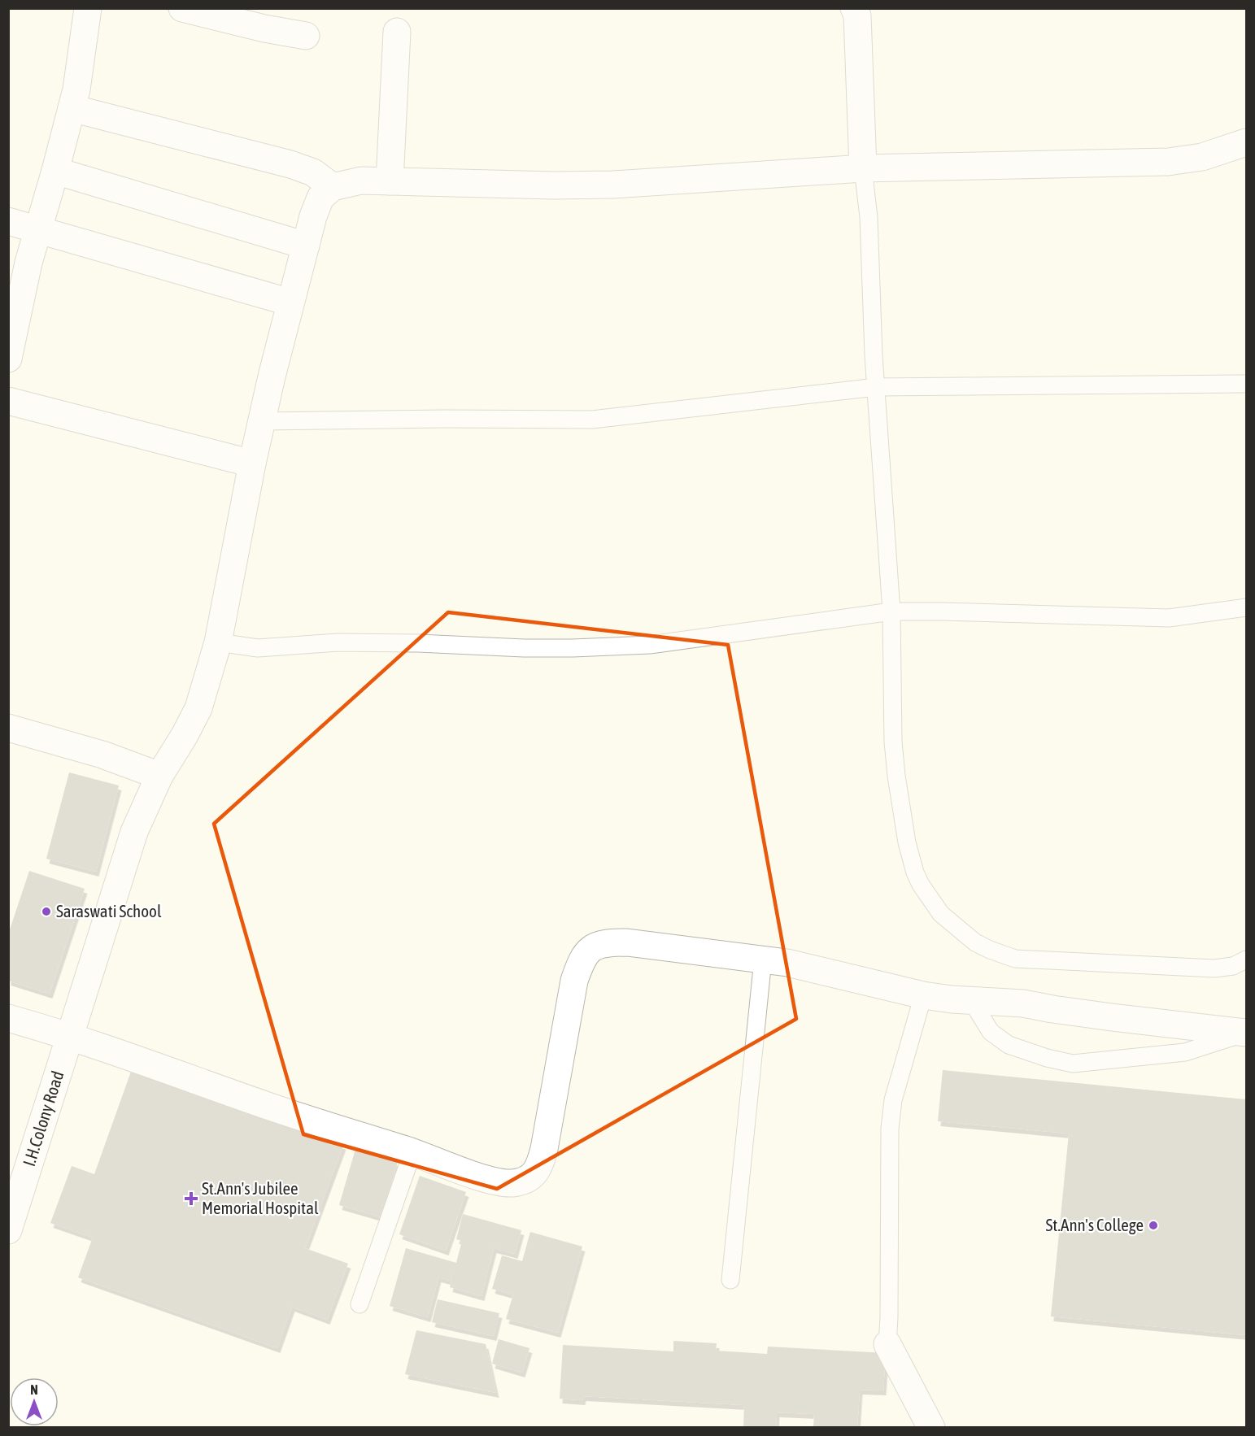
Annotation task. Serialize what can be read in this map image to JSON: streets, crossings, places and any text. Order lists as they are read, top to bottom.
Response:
{
  "streets": {
    "street": ["I.H.Colony Road"]
  },
  "places": {
    "other": ["Saraswati School", "St.Ann's College"],
    "health": ["St.Ann's Jubilee Memorial Hospital"]
  },
  "north": "top"
}
